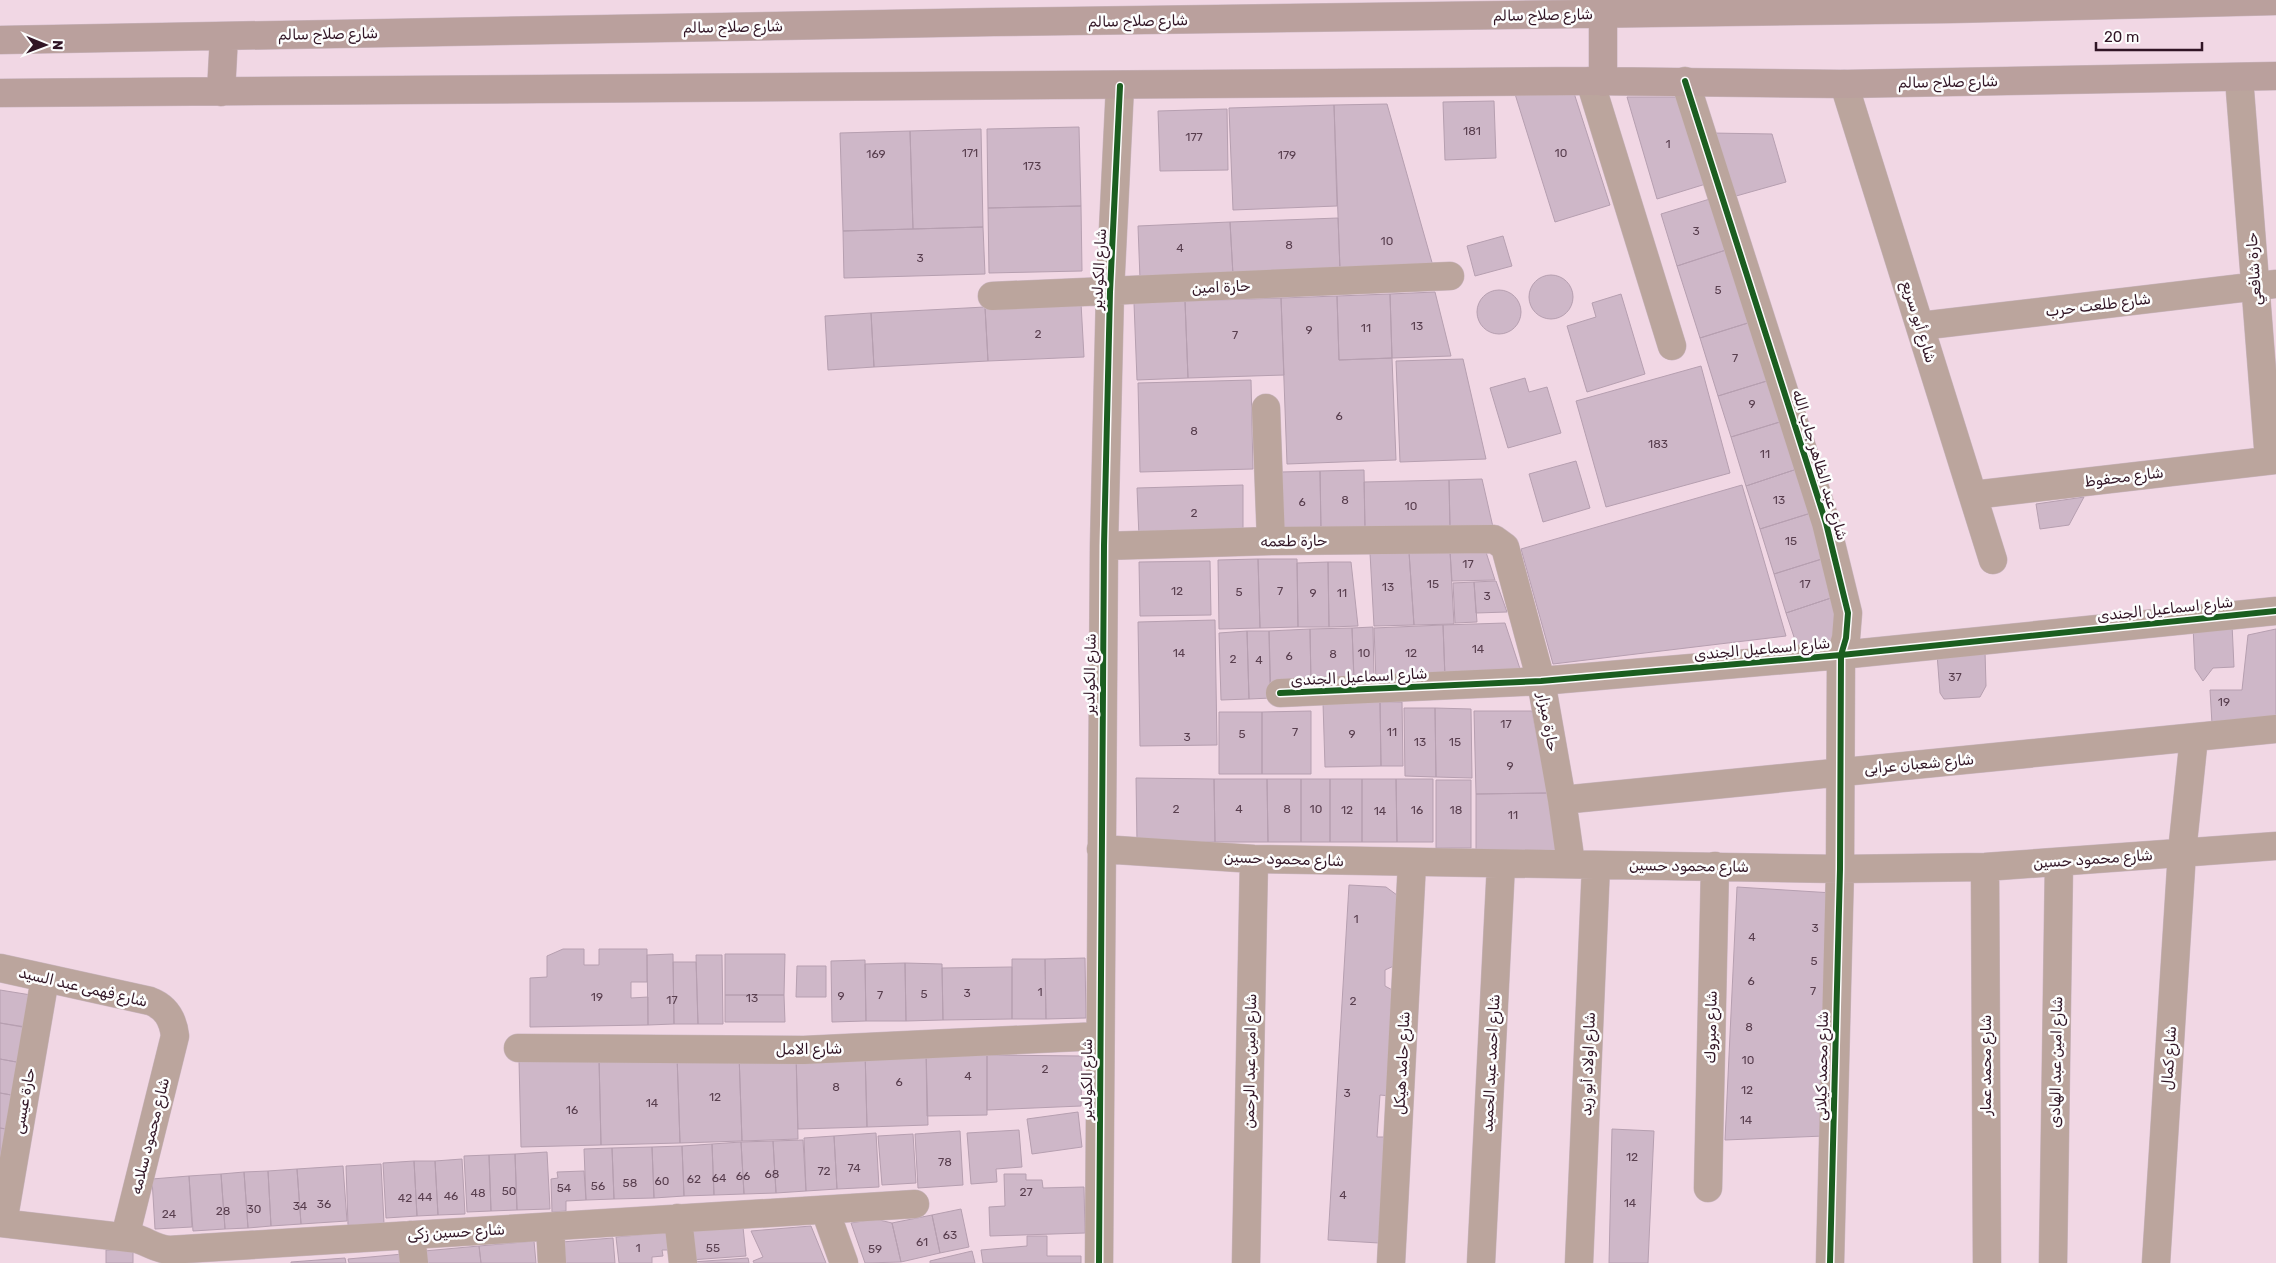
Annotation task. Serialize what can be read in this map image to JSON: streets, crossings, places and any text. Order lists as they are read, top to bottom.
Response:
{
  "streets": {
    "highway": ["شارع صلاح سالم"],
    "street": [
      "شارع الكولدير",
      "حارة شافعي",
      "حارة امين",
      "شارع طلعت حرب",
      "شارع أبو سريع",
      "شارع عبد الظاهر جاب الله",
      "شارع محفوظ",
      "حارة طعمه",
      "شارع اسماعيل الجندى",
      "حارة ميزار",
      "شارع شعبان عرابى",
      "شارع محمود حسين",
      "شارع فهمى عبد السيد",
      "شارع مبروك",
      "شارع الامل",
      "شارع كمال",
      "شارع امين عبد الرحمن",
      "شارع امين عبد الهادى",
      "شارع حامد هيكل",
      "شارع احمد عبد الحميد",
      "شارع اولاد أبو زيد",
      "شارع محمد عمار",
      "شارع محمد كيلانى",
      "حارة عيسى",
      "شارع محمود سلامه",
      "شارع حسين زكى"
    ]
  },
  "crossings": [
    ["شارع صلاح سالم", "شارع الكولدير"],
    ["شارع صلاح سالم", "حارة شافعي"],
    ["شارع صلاح سالم", "شارع أبو سريع"],
    ["شارع صلاح سالم", "شارع عبد الظاهر جاب الله"],
    ["شارع الكولدير", "حارة امين"],
    ["شارع الكولدير", "حارة طعمه"],
    ["شارع الكولدير", "شارع محمود حسين"],
    ["شارع الكولدير", "شارع الامل"],
    ["حارة شافعي", "شارع طلعت حرب"],
    ["حارة شافعي", "شارع محفوظ"],
    ["شارع طلعت حرب", "شارع أبو سريع"],
    ["شارع أبو سريع", "شارع محفوظ"],
    ["شارع عبد الظاهر جاب الله", "شارع اسماعيل الجندى"],
    ["شارع عبد الظاهر جاب الله", "شارع شعبان عرابى"],
    ["شارع عبد الظاهر جاب الله", "شارع محمود حسين"],
    ["شارع عبد الظاهر جاب الله", "شارع محمد كيلانى"],
    ["حارة طعمه", "حارة ميزار"],
    ["شارع اسماعيل الجندى", "حارة ميزار"],
    ["حارة ميزار", "شارع شعبان عرابى"],
    ["حارة ميزار", "شارع محمود حسين"],
    ["حارة ميزار", "شارع اولاد أبو زيد"],
    ["شارع شعبان عرابى", "شارع كمال"],
    ["شارع محمود حسين", "شارع مبروك"],
    ["شارع محمود حسين", "شارع كمال"],
    ["شارع محمود حسين", "شارع امين عبد الرحمن"],
    ["شارع محمود حسين", "شارع امين عبد الهادى"],
    ["شارع محمود حسين", "شارع حامد هيكل"],
    ["شارع محمود حسين", "شارع احمد عبد الحميد"],
    ["شارع محمود حسين", "شارع اولاد أبو زيد"],
    ["شارع محمود حسين", "شارع محمد عمار"],
    ["شارع محمود حسين", "شارع محمد كيلانى"],
    ["شارع فهمى عبد السيد", "حارة عيسى"],
    ["شارع فهمى عبد السيد", "شارع محمود سلامه"],
    ["حارة عيسى", "شارع حسين زكى"],
    ["شارع محمود سلامه", "شارع حسين زكى"]
  ],
  "house_numbers": [
    "181",
    "177",
    "1",
    "171",
    "10",
    "169",
    "179",
    "173",
    "3",
    "10",
    "8",
    "4",
    "3",
    "5",
    "13",
    "11",
    "9",
    "2",
    "7",
    "7",
    "9",
    "6",
    "8",
    "183",
    "11",
    "8",
    "13",
    "6",
    "10",
    "2",
    "15",
    "17",
    "15",
    "17",
    "13",
    "12",
    "7",
    "5",
    "9",
    "11",
    "3",
    "14",
    "14",
    "10",
    "12",
    "8",
    "6",
    "2",
    "4",
    "37",
    "19",
    "17",
    "7",
    "11",
    "5",
    "9",
    "3",
    "13",
    "15",
    "9",
    "2",
    "4",
    "8",
    "10",
    "12",
    "16",
    "18",
    "14",
    "11",
    "1",
    "3",
    "4",
    "5",
    "6",
    "7",
    "1",
    "3",
    "5",
    "7",
    "9",
    "19",
    "13",
    "17",
    "2",
    "8",
    "10",
    "2",
    "4",
    "6",
    "8",
    "12",
    "3",
    "12",
    "14",
    "16",
    "14",
    "12",
    "78",
    "74",
    "72",
    "68",
    "66",
    "64",
    "62",
    "60",
    "58",
    "56",
    "54",
    "50",
    "27",
    "48",
    "4",
    "46",
    "44",
    "42",
    "14",
    "36",
    "34",
    "30",
    "28",
    "24",
    "63",
    "61",
    "1",
    "55",
    "59"
  ],
  "scale_bar": "20 m",
  "north": "right"
}
